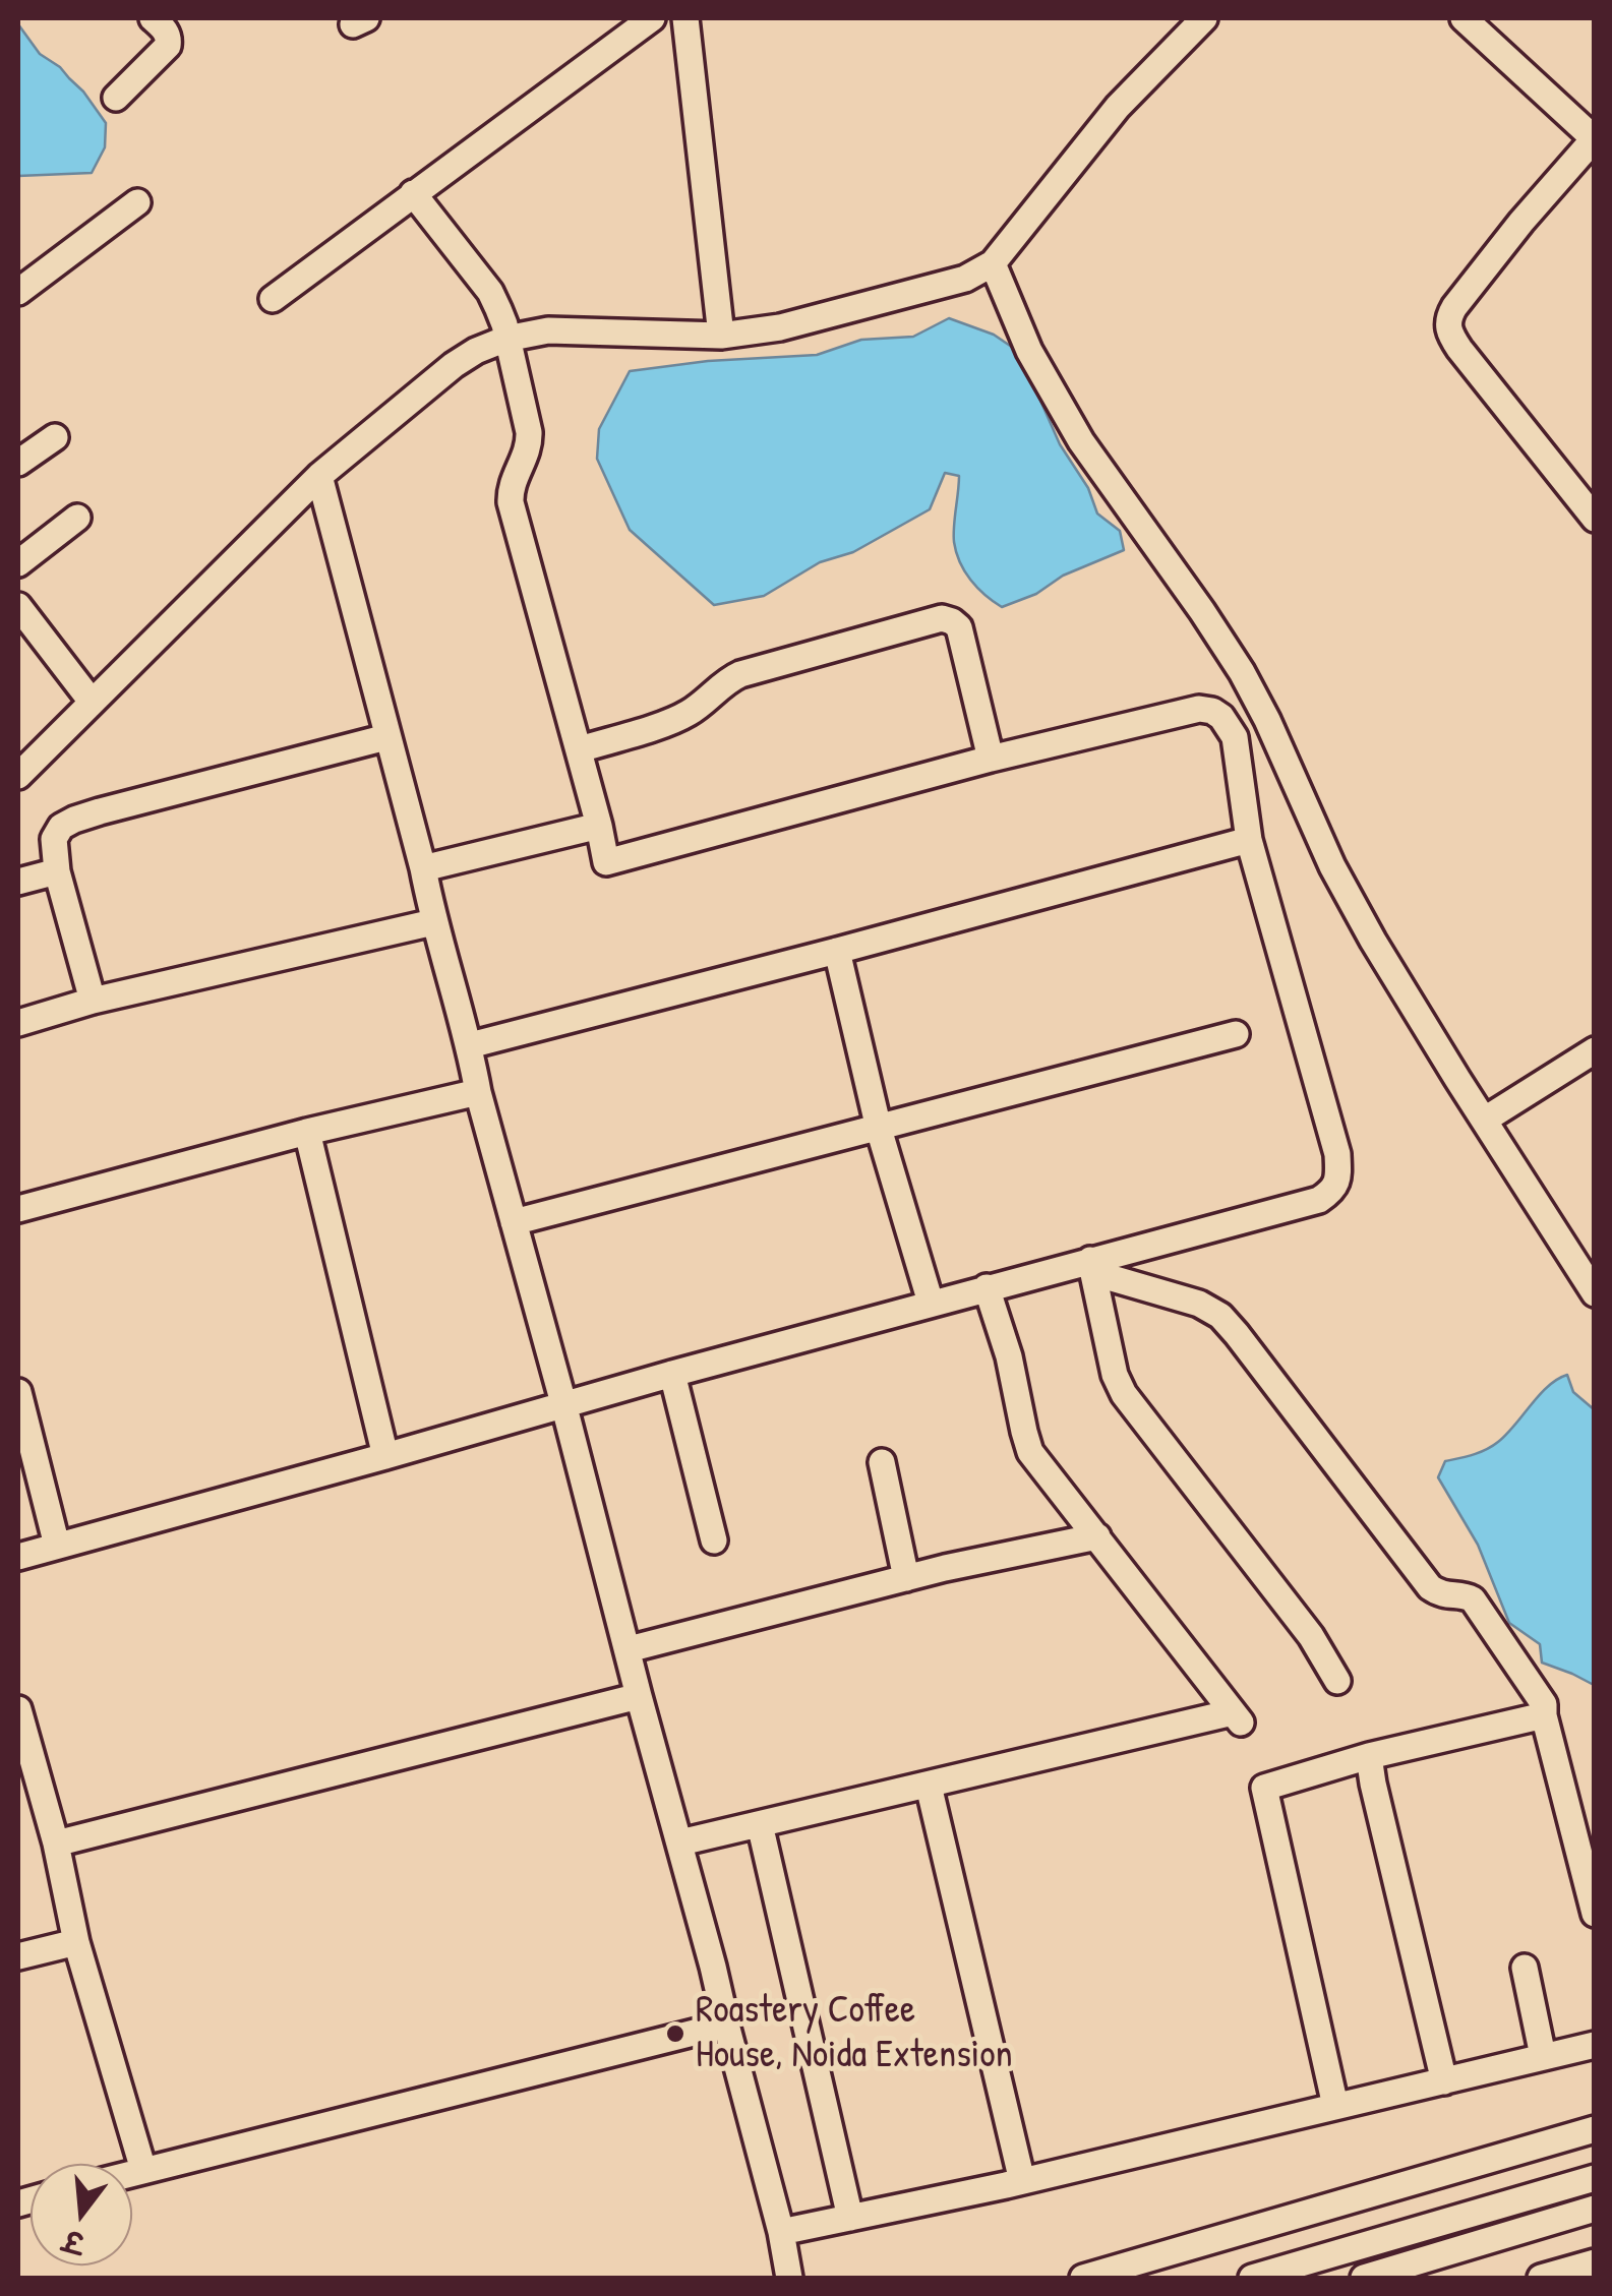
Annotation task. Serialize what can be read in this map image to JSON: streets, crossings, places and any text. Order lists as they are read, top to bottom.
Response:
{
  "places": ["Roastery Coffee House, Noida Extension"],
  "north": "bottom"
}
